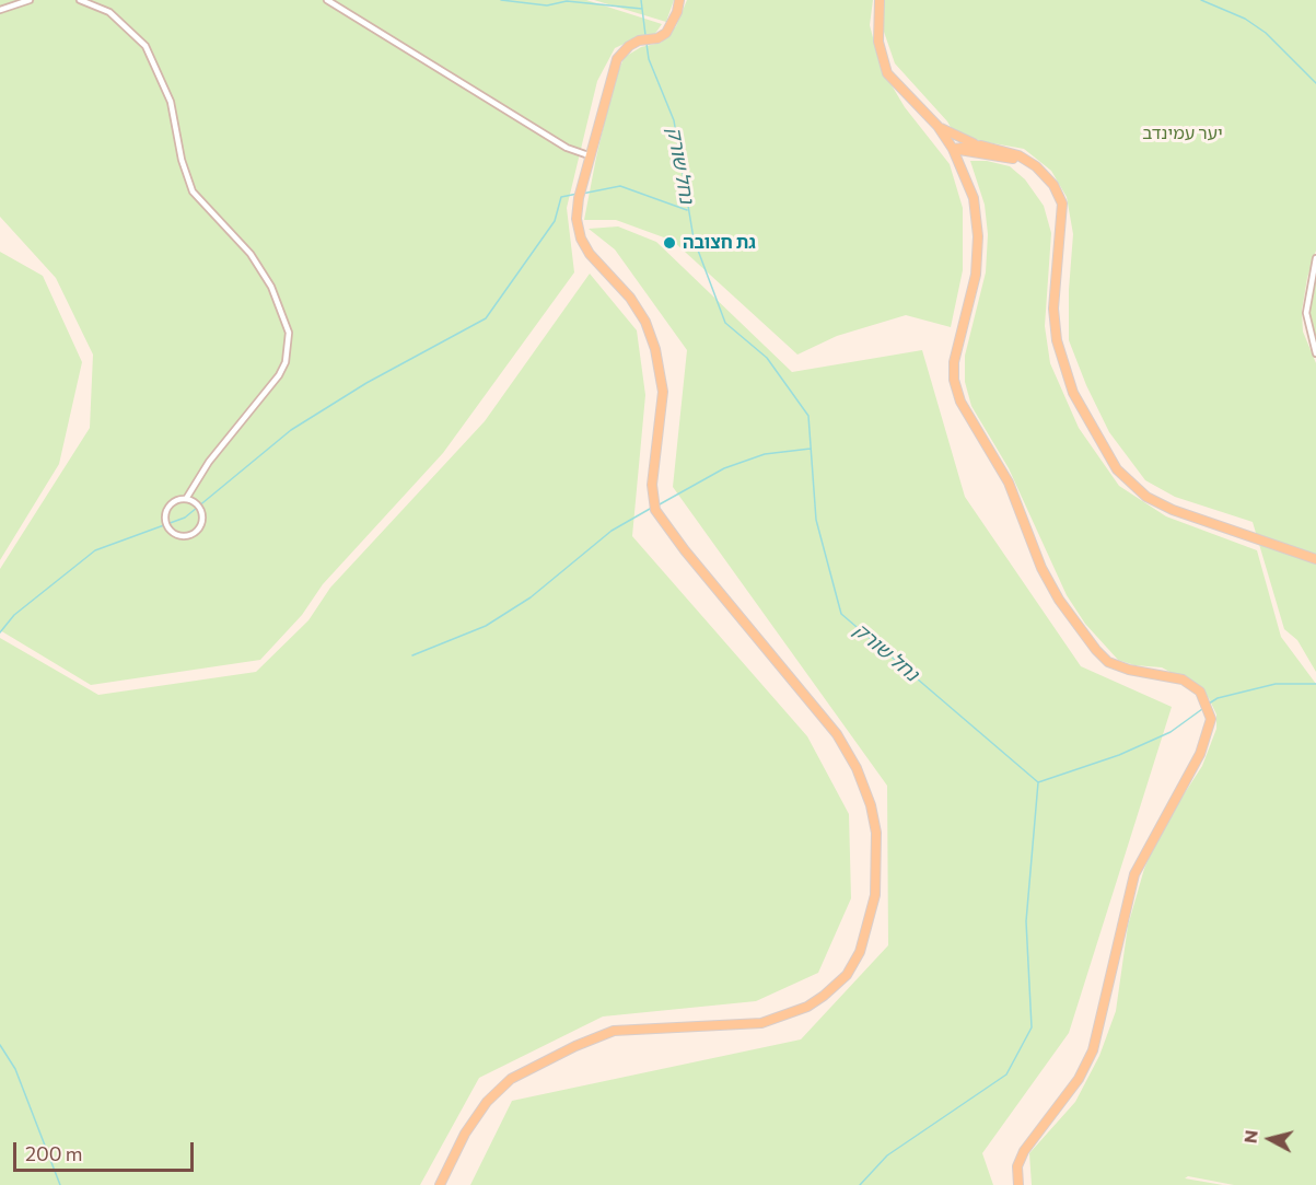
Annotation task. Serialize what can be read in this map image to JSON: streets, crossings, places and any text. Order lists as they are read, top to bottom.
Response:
{
  "water": ["נחל שורק"],
  "parks": ["יער עמינדב"],
  "places": ["גת חצובה"],
  "scale_bar": "200 m",
  "north": "left"
}
